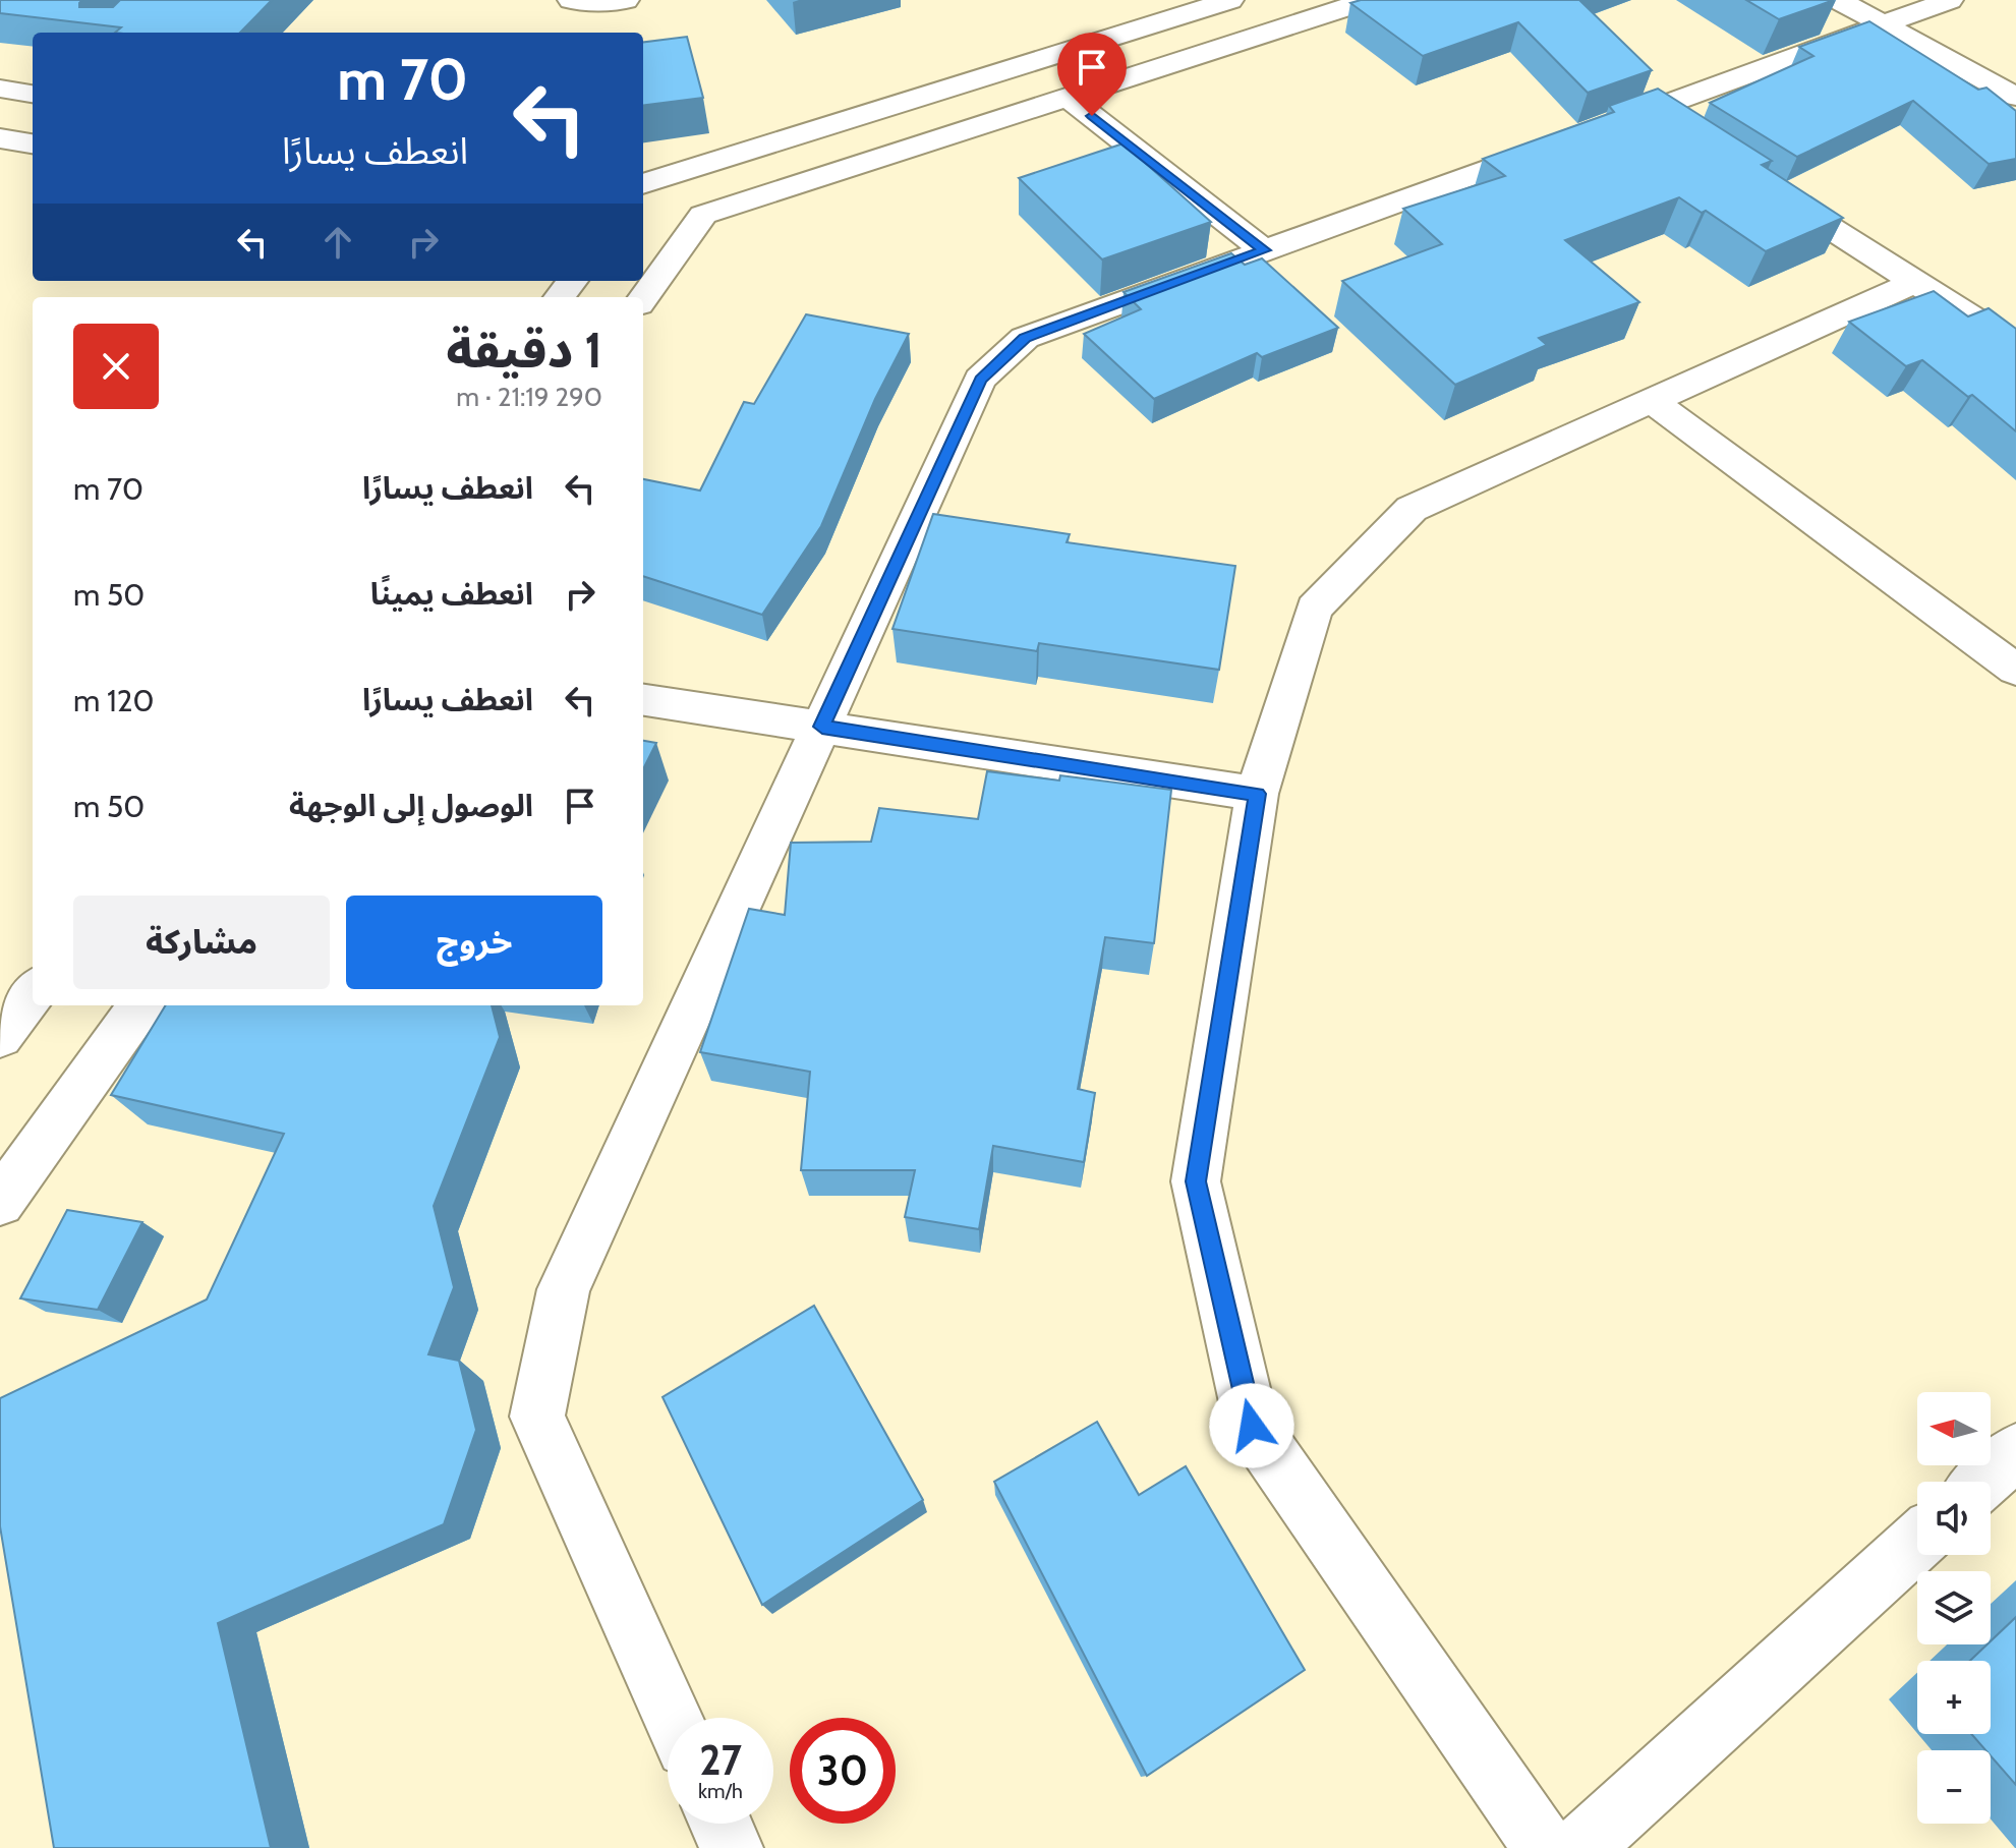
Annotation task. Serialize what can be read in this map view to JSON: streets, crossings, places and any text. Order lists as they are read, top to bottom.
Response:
{
  "north": "left",
  "page": {
    "turn": ["70 m", "انعطف يسارًا"],
    "heading": ["1 دقيقة", "290 m · 21:19"],
    "list": [
      {
        "name": "انعطف يسارًا",
        "value": "70 m"
      },
      {
        "name": "انعطف يمينًا",
        "value": "50 m"
      },
      {
        "name": "انعطف يسارًا",
        "value": "120 m"
      },
      {
        "name": "الوصول إلى الوجهة",
        "value": "50 m"
      }
    ],
    "buttons": ["خروج", "مشاركة"],
    "map_buttons": ["+", "−"],
    "speed": "27 km/h",
    "limit": "30"
  }
}
